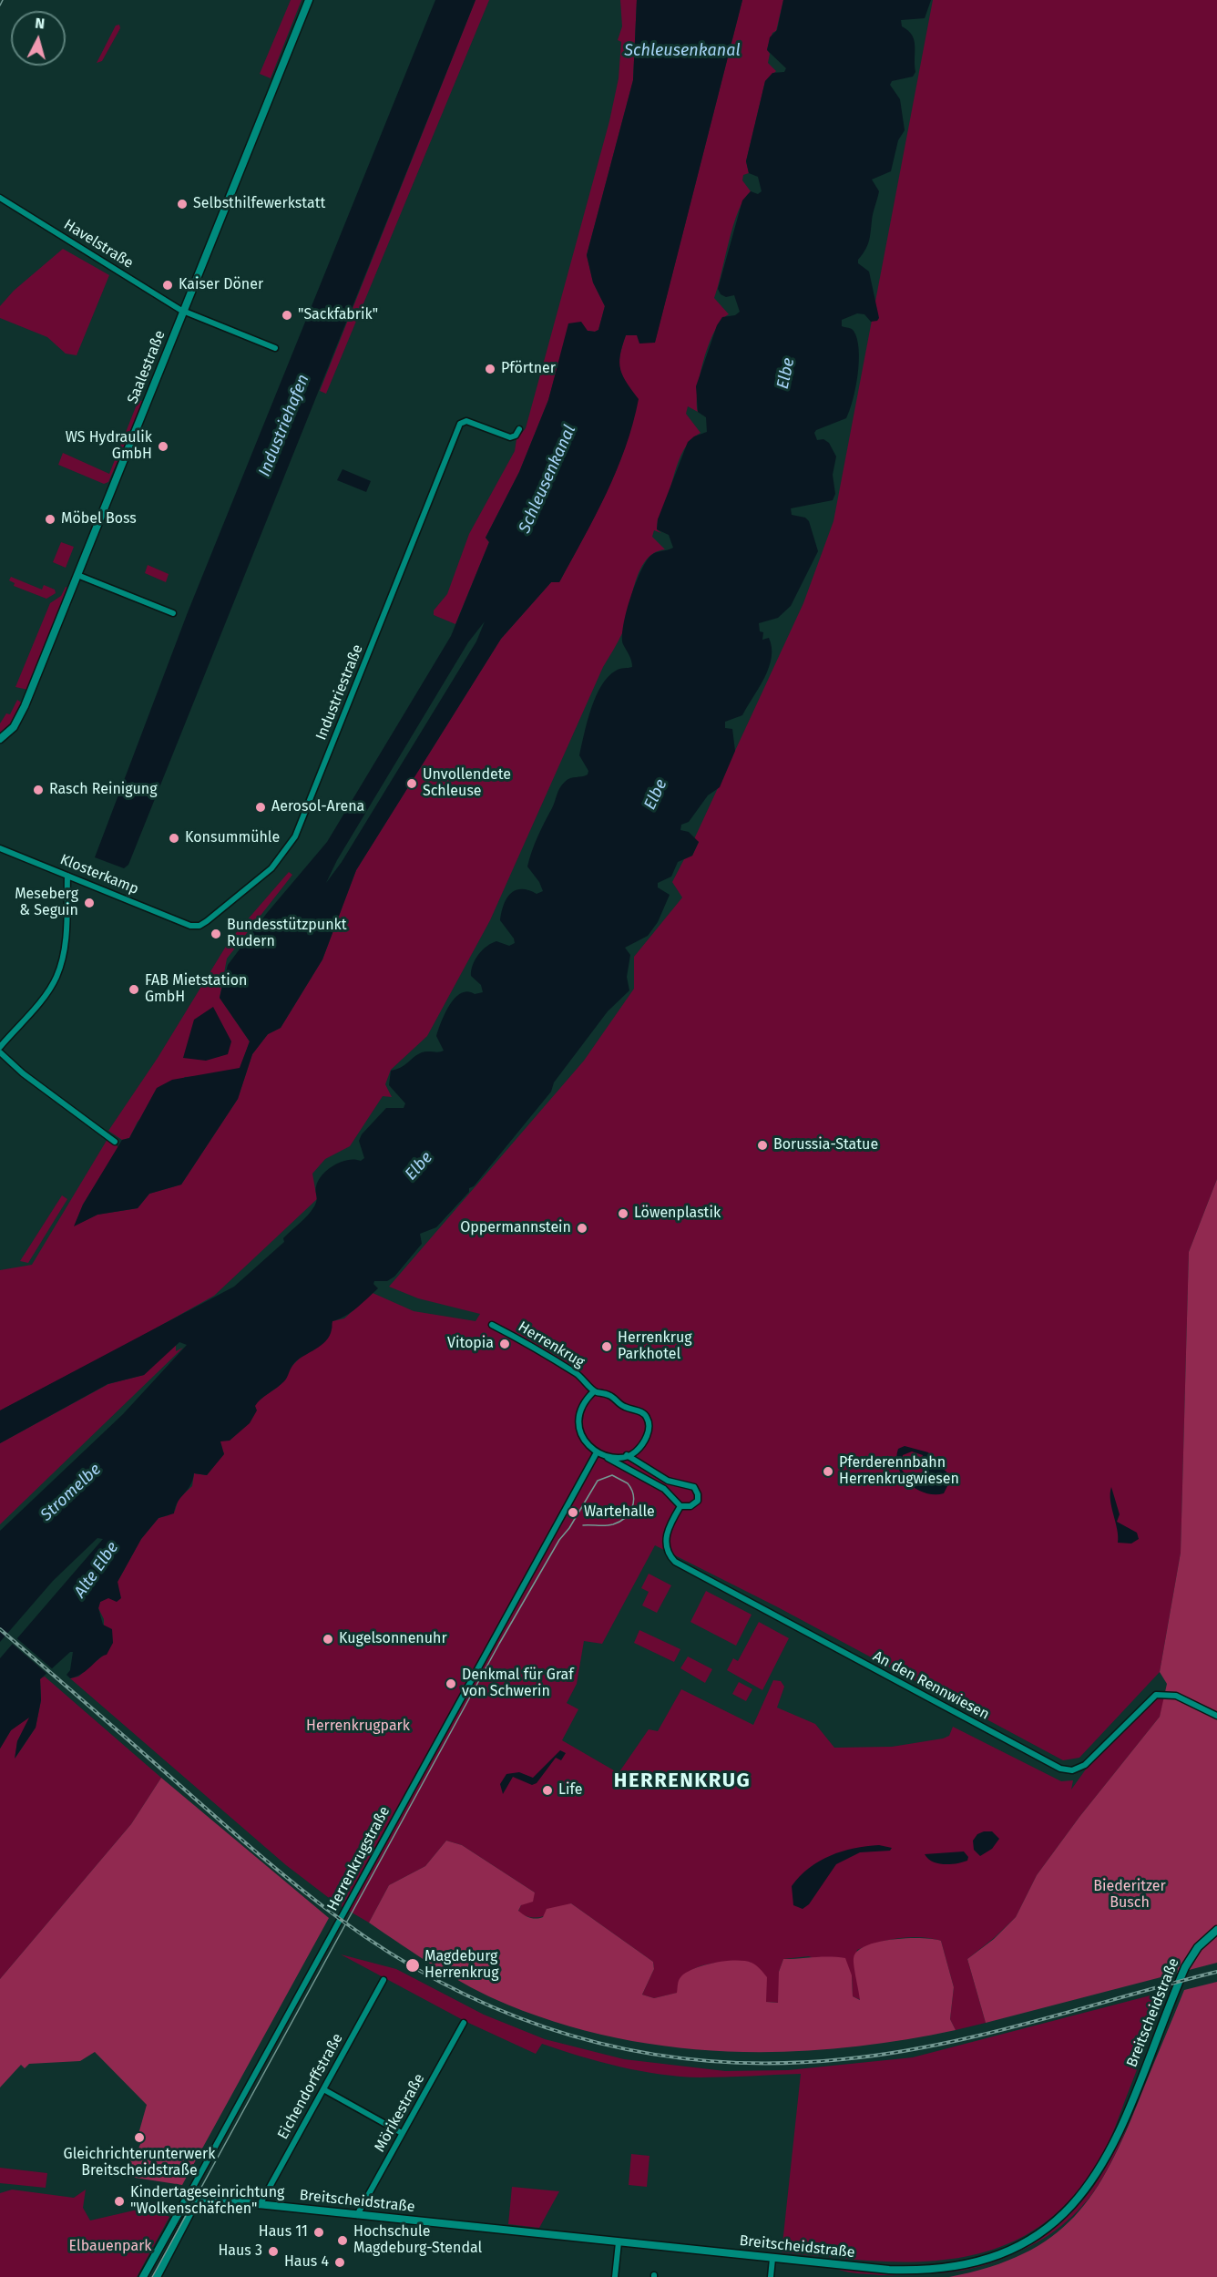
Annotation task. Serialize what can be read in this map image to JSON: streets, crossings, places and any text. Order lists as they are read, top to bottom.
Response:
{
  "streets": {
    "street": [
      "Havelstraße",
      "Saalestraße",
      "Industriestraße",
      "Klosterkamp",
      "Herrenkrug",
      "An den Rennwiesen",
      "Herrenkrugstraße",
      "Breitscheidstraße",
      "Eichendorffstraße",
      "Mörikestraße"
    ]
  },
  "crossings": [
    ["Havelstraße", "Saalestraße"],
    ["Industriestraße", "Klosterkamp"],
    ["Herrenkrug", "Herrenkrugstraße"],
    ["Herrenkrugstraße", "Breitscheidstraße"],
    ["Breitscheidstraße", "Eichendorffstraße"],
    ["Breitscheidstraße", "Mörikestraße"]
  ],
  "districts": ["HERRENKRUG"],
  "water": [
    "Schleusenkanal",
    "Elbe",
    "Industriehafen",
    "Stromelbe",
    "Alte Elbe"
  ],
  "parks": ["Herrenkrugpark", "Biederitzer Busch", "Elbauenpark"],
  "places": [
    "Selbsthilfewerkstatt",
    "Kaiser Döner",
    "\"Sackfabrik\"",
    "Pförtner",
    "WS Hydraulik GmbH",
    "Möbel Boss",
    "Unvollendete Schleuse",
    "Rasch Reinigung",
    "Aerosol-Arena",
    "Konsummühle",
    "Meseberg & Seguin",
    "Bundesstützpunkt Rudern",
    "FAB Mietstation GmbH",
    "Borussia-Statue",
    "Löwenplastik",
    "Oppermannstein",
    "Vitopia",
    "Herrenkrug Parkhotel",
    "Pferderennbahn Herrenkrugwiesen",
    "Wartehalle",
    "Kugelsonnenuhr",
    "Denkmal für Graf von Schwerin",
    "Life",
    "Magdeburg Herrenkrug",
    "Gleichrichterunterwerk Breitscheidstraße",
    "Kindertageseinrichtung \"Wolkenschäfchen\"",
    "Haus 11",
    "Hochschule Magdeburg-Stendal",
    "Haus 3",
    "Haus 4"
  ],
  "north": "top"
}
